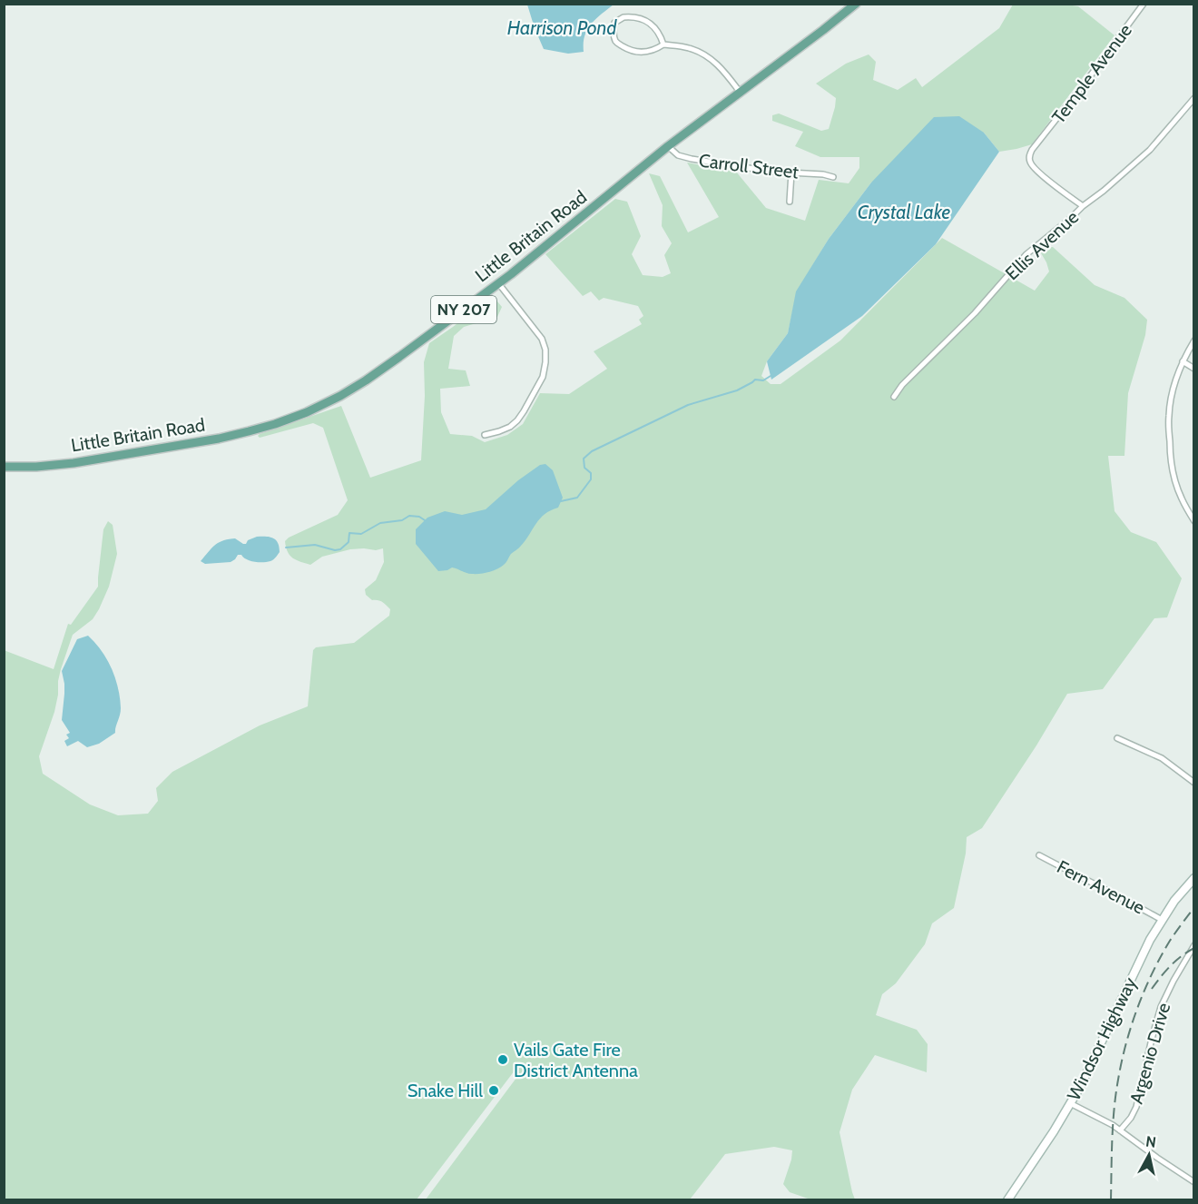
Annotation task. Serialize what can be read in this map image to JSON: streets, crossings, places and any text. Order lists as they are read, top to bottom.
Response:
{
  "streets": {
    "main road": ["Little Britain Road", "NY 207", "Windsor Highway"],
    "street": [
      "Temple Avenue",
      "Carroll Street",
      "Ellis Avenue",
      "Fern Avenue",
      "Argenio Drive"
    ]
  },
  "crossings": [
    ["Temple Avenue", "Ellis Avenue"],
    ["Carroll Street", "Little Britain Road"],
    ["Fern Avenue", "Windsor Highway"]
  ],
  "water": ["Harrison Pond", "Crystal Lake"],
  "places": ["Vails Gate Fire District Antenna", "Snake Hill"],
  "north": "top"
}
